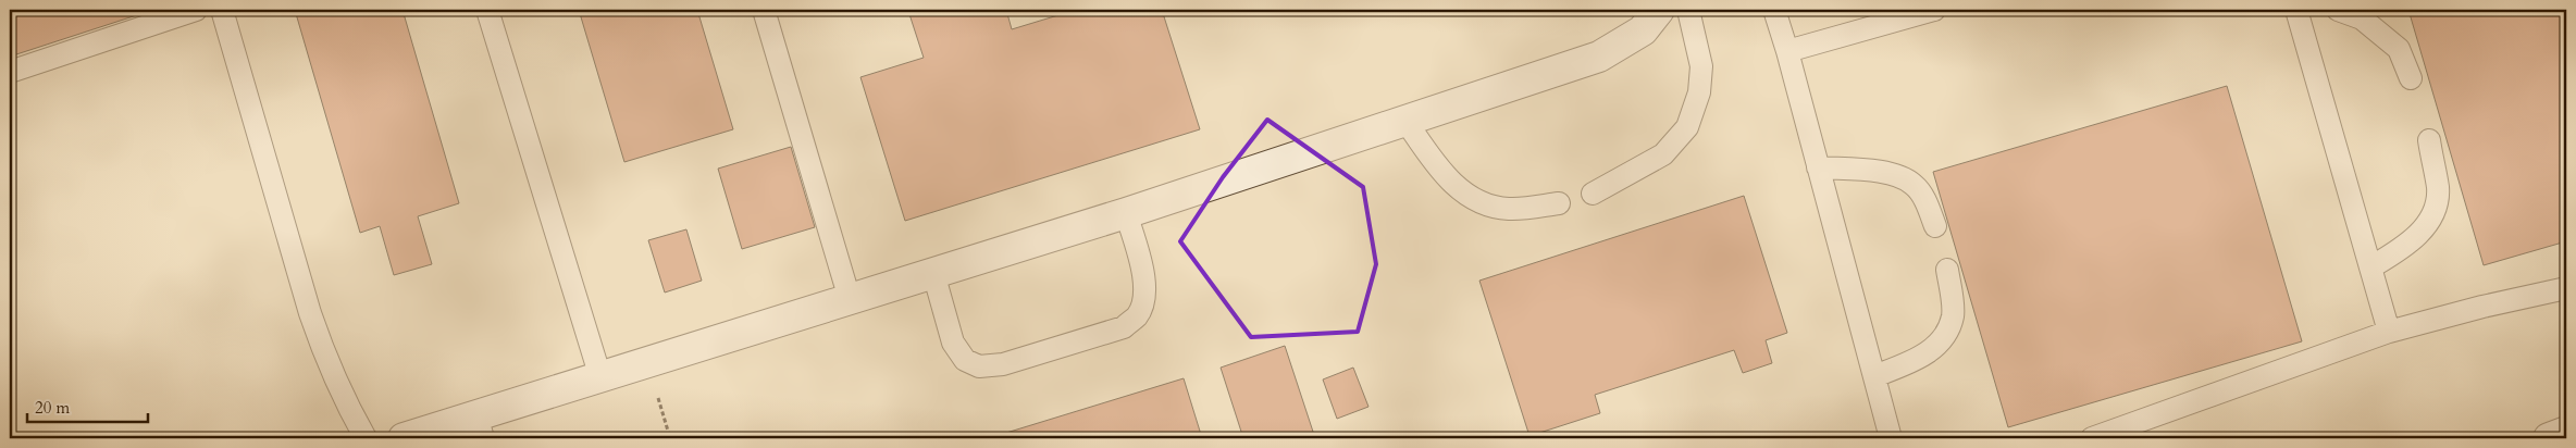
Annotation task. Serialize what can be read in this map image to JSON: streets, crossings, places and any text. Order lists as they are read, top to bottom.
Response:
{
  "scale_bar": "20 m"
}
